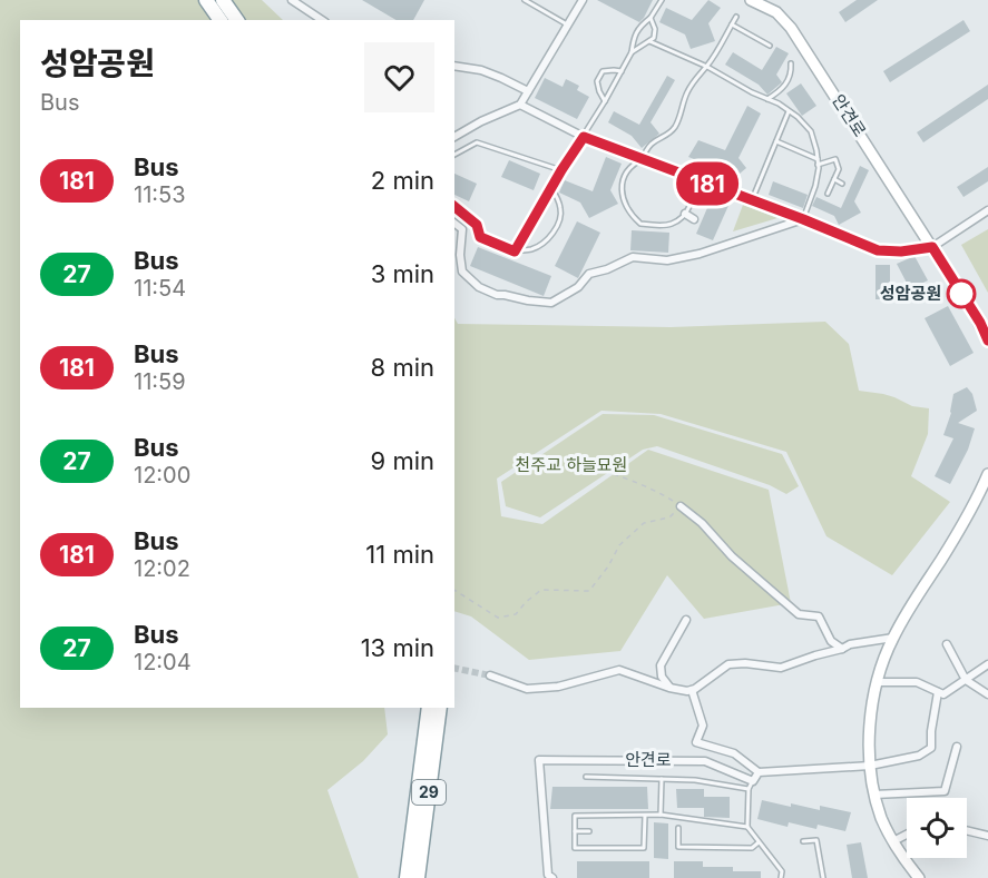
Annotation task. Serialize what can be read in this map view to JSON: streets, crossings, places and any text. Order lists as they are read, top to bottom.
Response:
{
  "streets": {
    "highway": ["29"],
    "main road": ["안견로"]
  },
  "parks": ["천주교 하늘묘원"],
  "places": ["성암공원"],
  "lines": ["bus line 181"],
  "page": {
    "on_map": "181",
    "heading": ["성암공원", "Bus"],
    "list": [
      {
        "mark": "181",
        "name": "Bus",
        "note": "11:53",
        "value": "2 min"
      },
      {
        "mark": "27",
        "name": "Bus",
        "note": "11:54",
        "value": "3 min"
      },
      {
        "mark": "181",
        "name": "Bus",
        "note": "11:59",
        "value": "8 min"
      },
      {
        "mark": "27",
        "name": "Bus",
        "note": "12:00",
        "value": "9 min"
      },
      {
        "mark": "181",
        "name": "Bus",
        "note": "12:02",
        "value": "11 min"
      },
      {
        "mark": "27",
        "name": "Bus",
        "note": "12:04",
        "value": "13 min"
      }
    ]
  }
}
